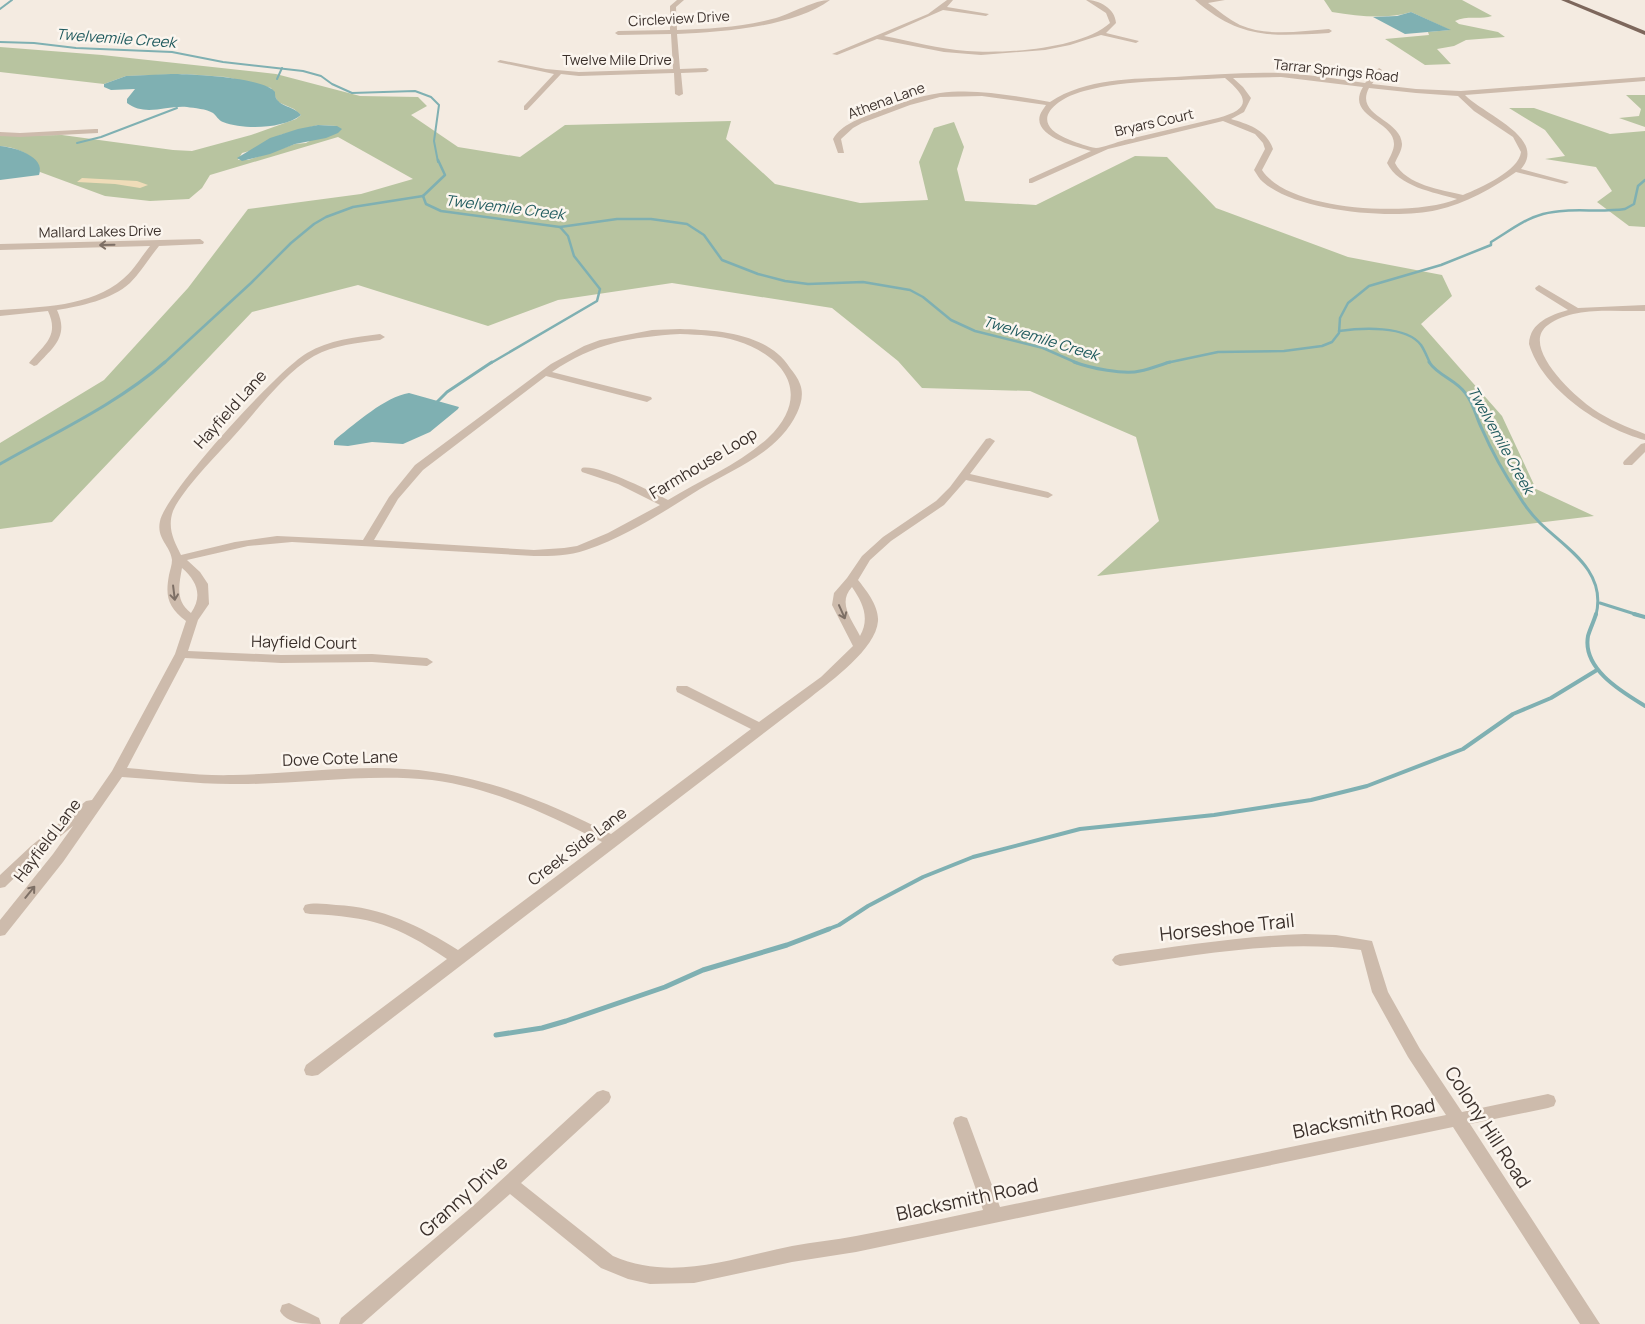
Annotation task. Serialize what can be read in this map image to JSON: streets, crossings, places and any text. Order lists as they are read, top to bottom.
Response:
{
  "streets": {
    "street": [
      "Circleview Drive",
      "Twelve Mile Drive",
      "Tarrar Springs Road",
      "Athena Lane",
      "Bryars Court",
      "Mallard Lakes Drive",
      "Hayfield Lane",
      "Farmhouse Loop",
      "Hayfield Court",
      "Dove Cote Lane",
      "Creek Side Lane",
      "Horseshoe Trail",
      "Blacksmith Road",
      "Colony Hill Road",
      "Granny Drive"
    ]
  },
  "crossings": [
    ["Tarrar Springs Road", "Athena Lane"],
    ["Tarrar Springs Road", "Bryars Court"],
    ["Hayfield Lane", "Farmhouse Loop"],
    ["Hayfield Lane", "Hayfield Court"],
    ["Hayfield Lane", "Dove Cote Lane"],
    ["Dove Cote Lane", "Creek Side Lane"],
    ["Horseshoe Trail", "Colony Hill Road"],
    ["Blacksmith Road", "Colony Hill Road"],
    ["Blacksmith Road", "Granny Drive"]
  ],
  "water": ["Twelvemile Creek"]
}
